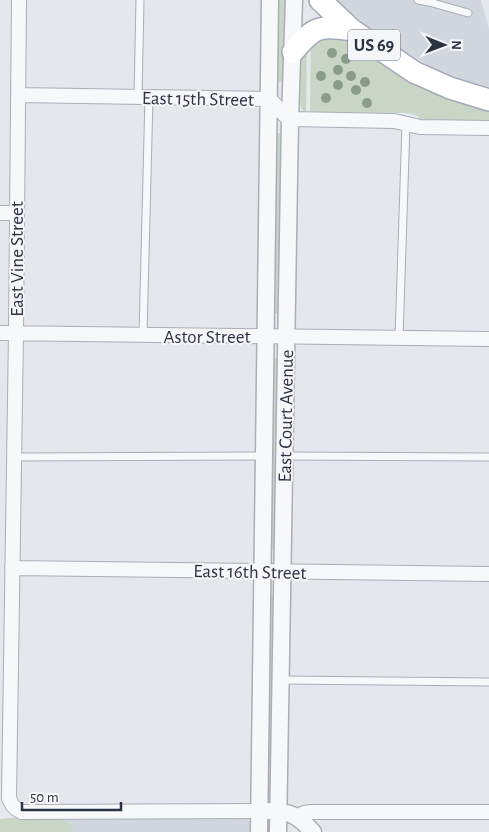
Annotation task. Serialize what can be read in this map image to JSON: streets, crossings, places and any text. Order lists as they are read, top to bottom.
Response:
{
  "streets": {
    "main road": ["US 69"],
    "street": [
      "East 15th Street",
      "East Vine Street",
      "Astor Street",
      "East Court Avenue",
      "East 16th Street"
    ]
  },
  "crossings": [
    ["East 15th Street", "East Vine Street"],
    ["East 15th Street", "East Court Avenue"],
    ["East Vine Street", "Astor Street"],
    ["East Vine Street", "East Court Avenue"],
    ["East Vine Street", "East 16th Street"],
    ["Astor Street", "East Court Avenue"],
    ["East Court Avenue", "East 16th Street"]
  ],
  "scale_bar": "50 m",
  "north": "right"
}
